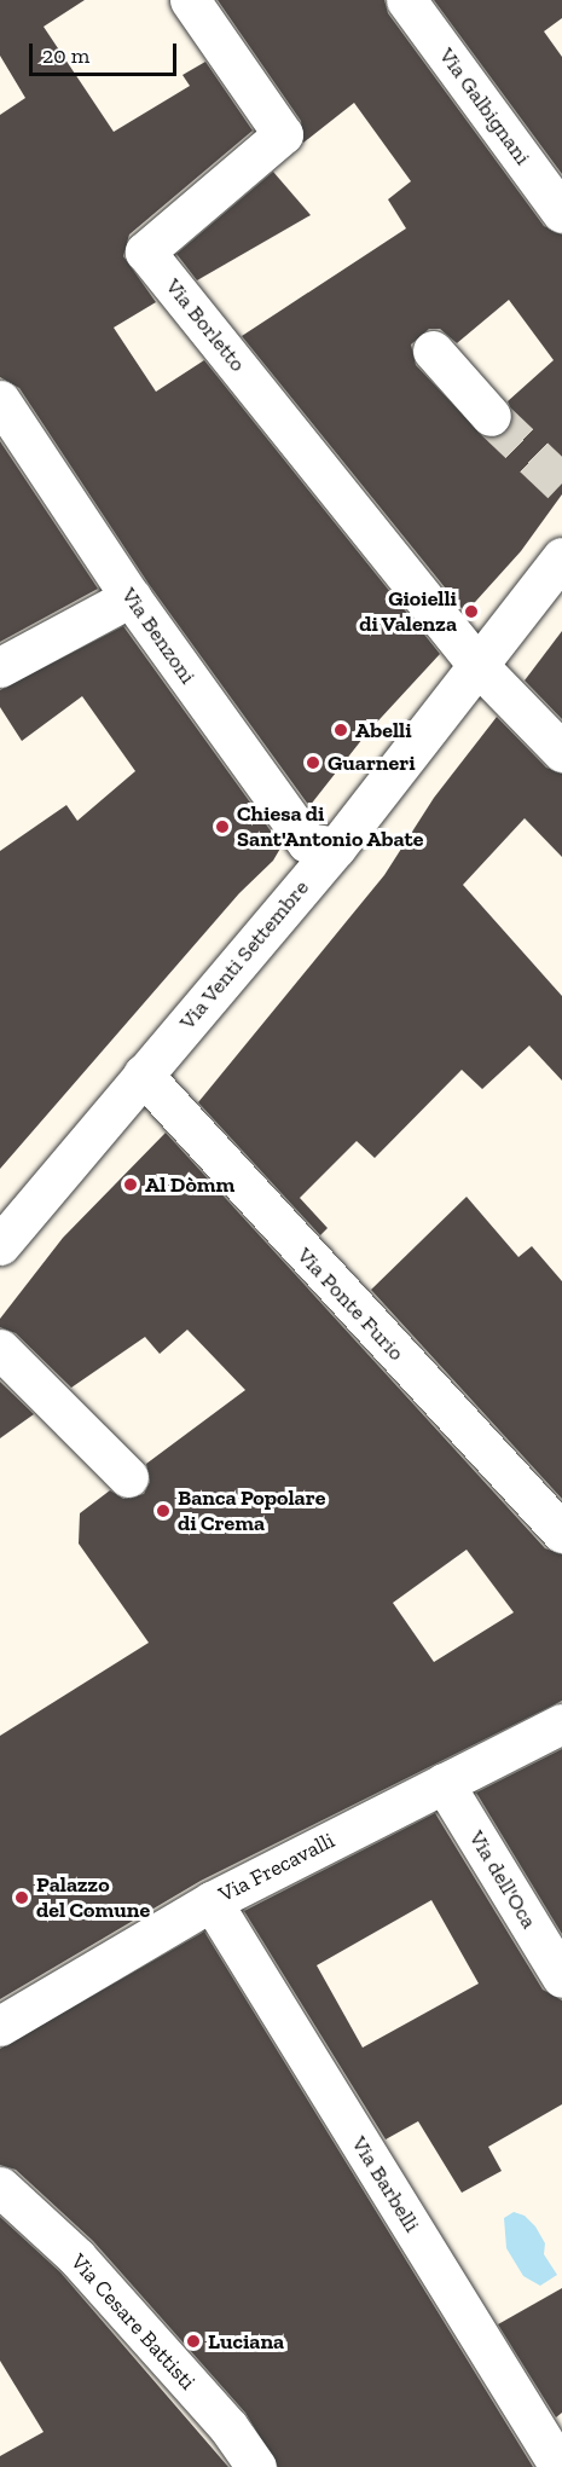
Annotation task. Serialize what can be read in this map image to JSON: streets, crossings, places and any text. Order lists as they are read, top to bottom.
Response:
{
  "streets": {
    "street": [
      "Via Galbignani",
      "Via Borletto",
      "Via Benzoni",
      "Via Venti Settembre",
      "Via Ponte Furio",
      "Via Frecavalli",
      "Via dell'Oca",
      "Via Barbelli",
      "Via Cesare Battisti"
    ]
  },
  "crossings": [
    ["Via Borletto", "Via Venti Settembre"],
    ["Via Benzoni", "Via Venti Settembre"],
    ["Via Venti Settembre", "Via Ponte Furio"],
    ["Via Frecavalli", "Via dell'Oca"],
    ["Via Frecavalli", "Via Barbelli"]
  ],
  "places": [
    "Gioielli di Valenza",
    "Abelli",
    "Guarneri",
    "Chiesa di Sant'Antonio Abate",
    "Al Dòmm",
    "Banca Popolare di Crema",
    "Palazzo del Comune",
    "Luciana"
  ],
  "scale_bar": "20 m"
}
